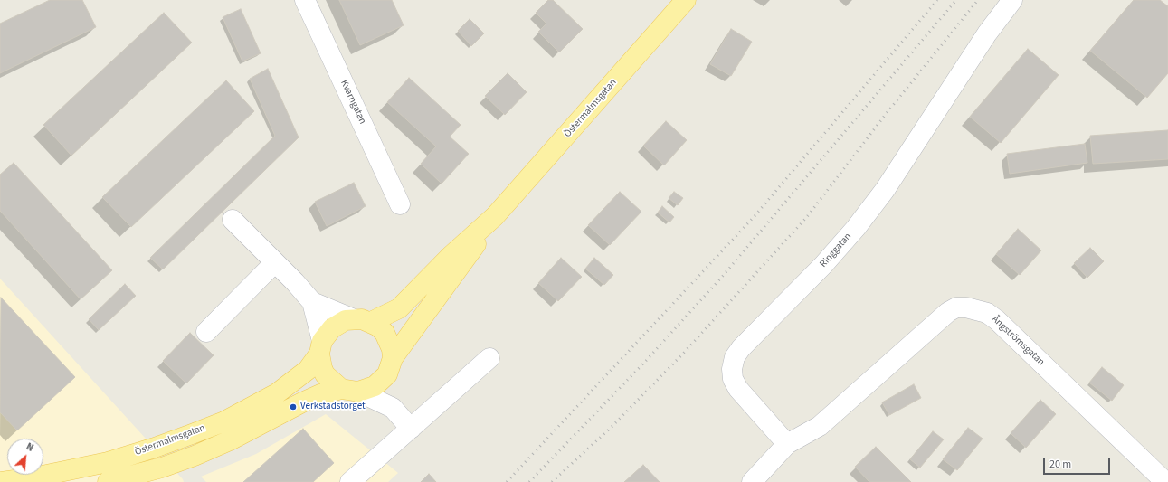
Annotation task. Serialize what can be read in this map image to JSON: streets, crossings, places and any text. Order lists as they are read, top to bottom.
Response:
{
  "streets": {
    "main road": ["Östermalmsgatan"],
    "street": ["Kvarngatan", "Ringgatan", "Ångströmsgatan"]
  },
  "crossings": [
    ["Ringgatan", "Ångströmsgatan"]
  ],
  "places": ["Verkstadstorget"],
  "scale_bar": "20 m",
  "north": "top right"
}
